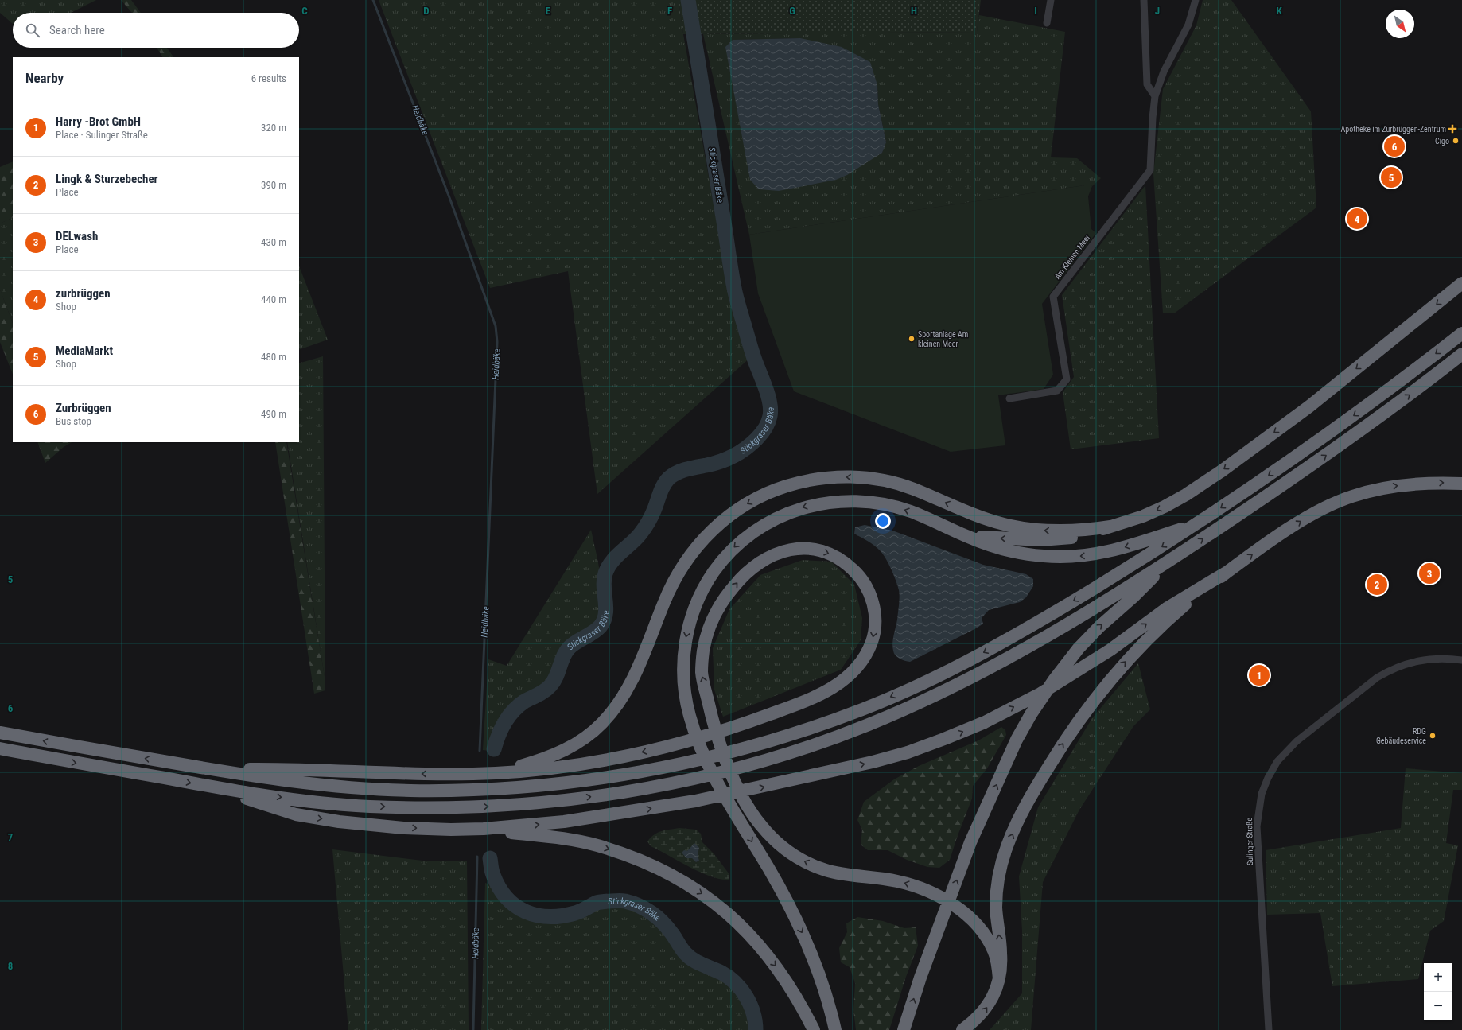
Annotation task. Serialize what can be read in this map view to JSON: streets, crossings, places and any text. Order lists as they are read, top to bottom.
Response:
{
  "streets": {
    "street": ["Am Kleinen Meer", "Sulinger Straße"]
  },
  "water": ["Heidbäke", "Stickgraser Bäke"],
  "places": {
    "health": ["Apotheke im Zurbrüggen-Zentrum"],
    "other": ["Cigo", "Sportanlage Am kleinen Meer", "RDG Gebäudeservice"]
  },
  "north": "bottom right",
  "page": {
    "search": "Search here",
    "heading": ["Nearby", "6 results"],
    "list": [
      {
        "mark": "1",
        "name": "Harry -Brot GmbH",
        "note": "Place · Sulinger Straße",
        "value": "320 m"
      },
      {
        "mark": "2",
        "name": "Lingk & Sturzebecher",
        "note": "Place",
        "value": "390 m"
      },
      {
        "mark": "3",
        "name": "DELwash",
        "note": "Place",
        "value": "430 m"
      },
      {
        "mark": "4",
        "name": "zurbrüggen",
        "note": "Shop",
        "value": "440 m"
      },
      {
        "mark": "5",
        "name": "MediaMarkt",
        "note": "Shop",
        "value": "480 m"
      },
      {
        "mark": "6",
        "name": "Zurbrüggen",
        "note": "Bus stop",
        "value": "490 m"
      }
    ],
    "pins": [
      "6",
      "5",
      "4",
      "3",
      "2",
      "1"
    ],
    "map_buttons": ["+", "−"]
  },
  "grid": {
    "columns": [
      "C",
      "D",
      "E",
      "F",
      "G",
      "H",
      "I",
      "J",
      "K"
    ],
    "rows": [
      "5",
      "6",
      "7",
      "8"
    ]
  }
}
